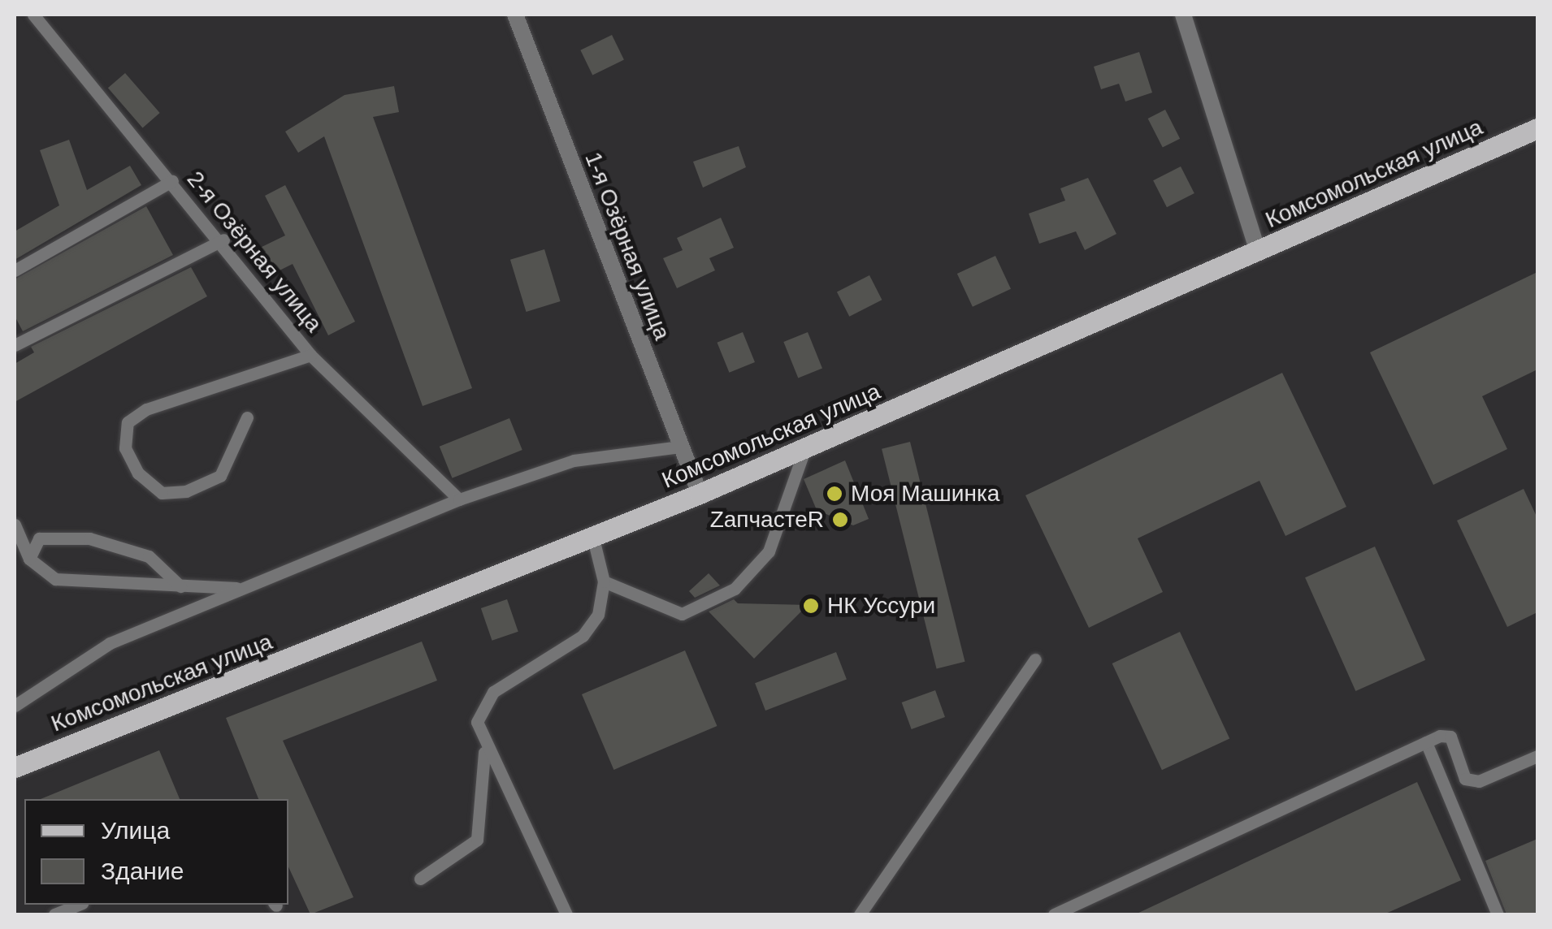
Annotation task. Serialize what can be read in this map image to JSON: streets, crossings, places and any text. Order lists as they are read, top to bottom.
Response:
{
  "streets": {
    "main road": ["Комсомольская улица"],
    "street": ["1-я Озёрная улица"],
    "lane": ["2-я Озёрная улица"]
  },
  "crossings": [
    ["Комсомольская улица", "1-я Озёрная улица"]
  ],
  "places": ["Моя Машинка", "ZапчастеR", "НК Уссури"],
  "legend": ["Улица", "Здание"]
}
